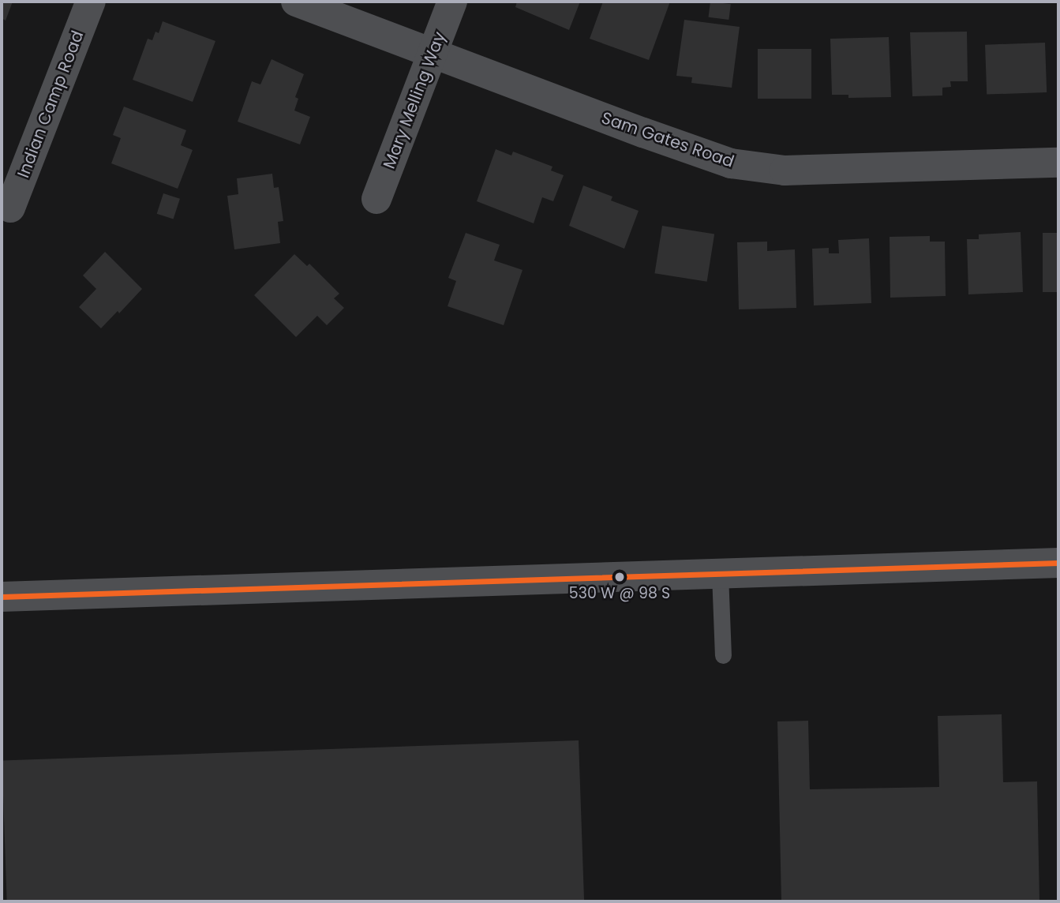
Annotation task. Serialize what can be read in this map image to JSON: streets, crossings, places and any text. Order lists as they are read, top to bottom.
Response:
{
  "streets": {
    "street": ["Mary Melling Way", "Indian Camp Road", "Sam Gates Road"]
  },
  "crossings": [
    ["Mary Melling Way", "Sam Gates Road"]
  ],
  "places": ["530 W @ 98 S"]
}
